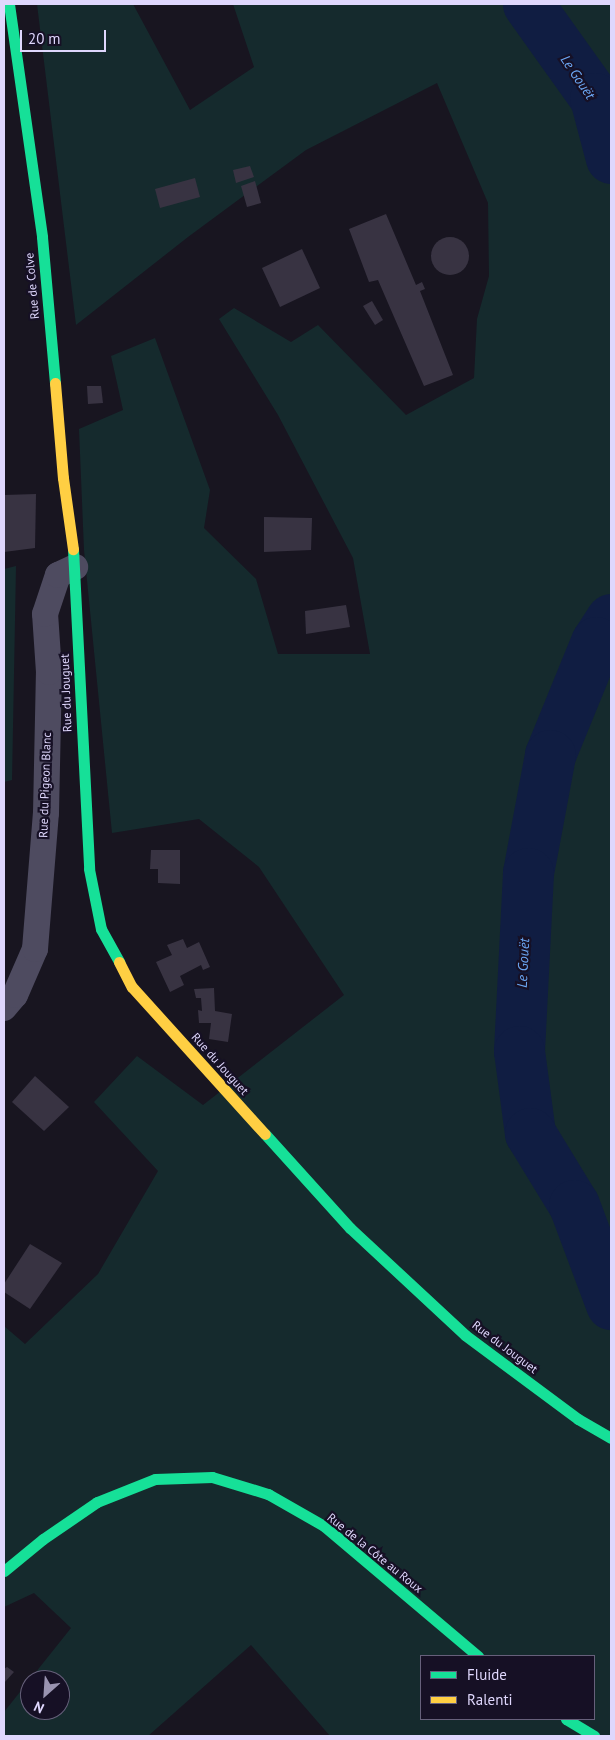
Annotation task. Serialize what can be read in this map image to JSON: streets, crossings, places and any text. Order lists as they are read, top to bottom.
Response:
{
  "streets": {
    "street": [
      "Rue de Colve",
      "Rue du Jouguet",
      "Rue du Pigeon Blanc",
      "Rue de la Côte au Roux"
    ]
  },
  "crossings": [
    ["Rue de Colve", "Rue du Jouguet"],
    ["Rue de Colve", "Rue du Pigeon Blanc"],
    ["Rue du Jouguet", "Rue du Pigeon Blanc"]
  ],
  "water": ["Le Gouët"],
  "legend": ["Fluide", "Ralenti"],
  "scale_bar": "20 m",
  "north": "bottom left"
}
